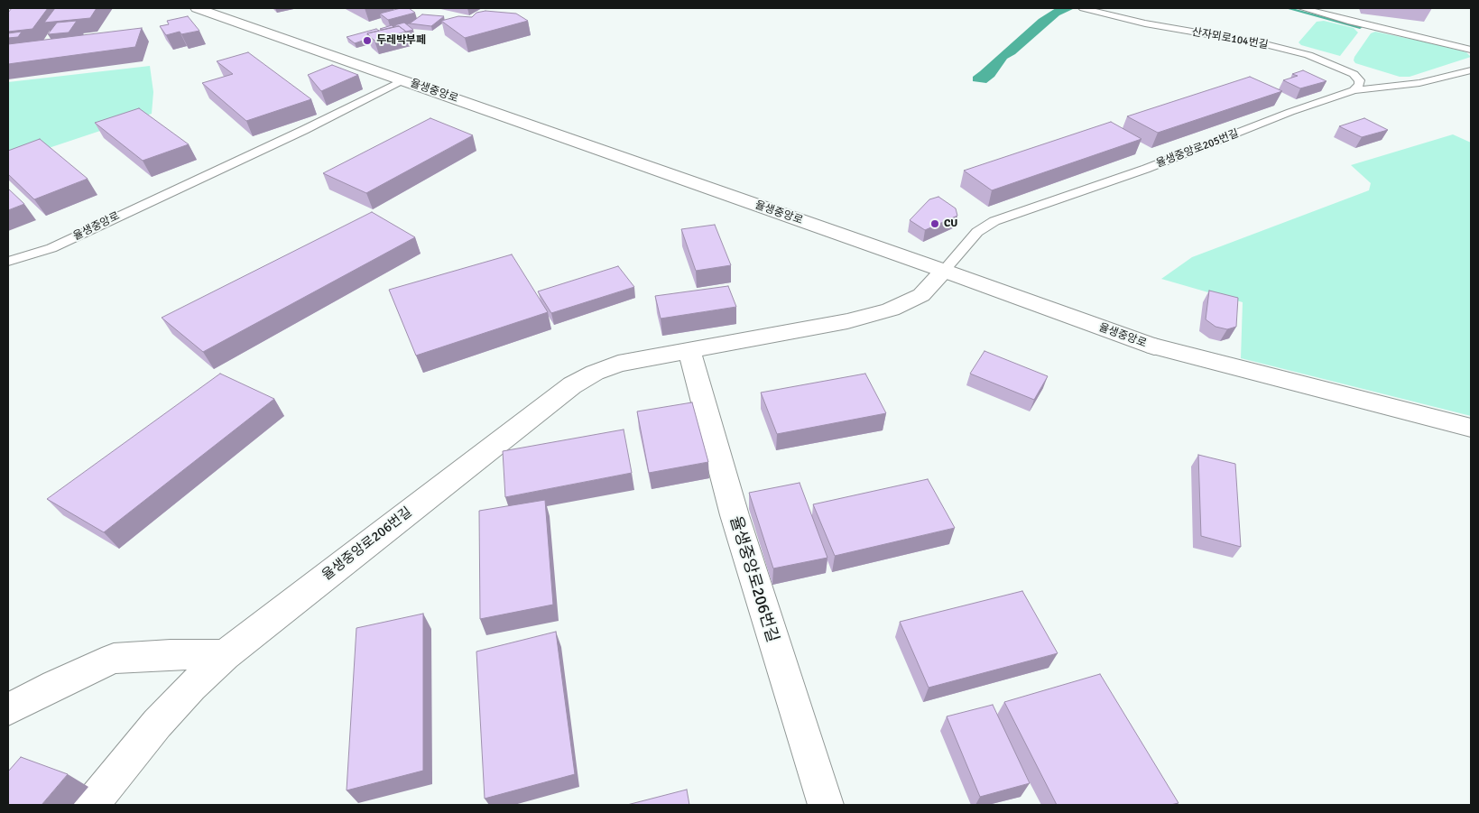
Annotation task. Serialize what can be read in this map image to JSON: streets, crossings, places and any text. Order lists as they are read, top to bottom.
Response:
{
  "streets": {
    "street": ["율생중앙로", "율생중앙로206번길"],
    "lane": ["산자뫼로104번길", "율생중앙로205번길"]
  },
  "crossings": [
    ["산자뫼로104번길", "율생중앙로205번길"],
    ["율생중앙로", "율생중앙로205번길"],
    ["율생중앙로", "율생중앙로206번길"],
    ["율생중앙로205번길", "율생중앙로206번길"]
  ],
  "places": ["두레박부페", "CU"]
}
